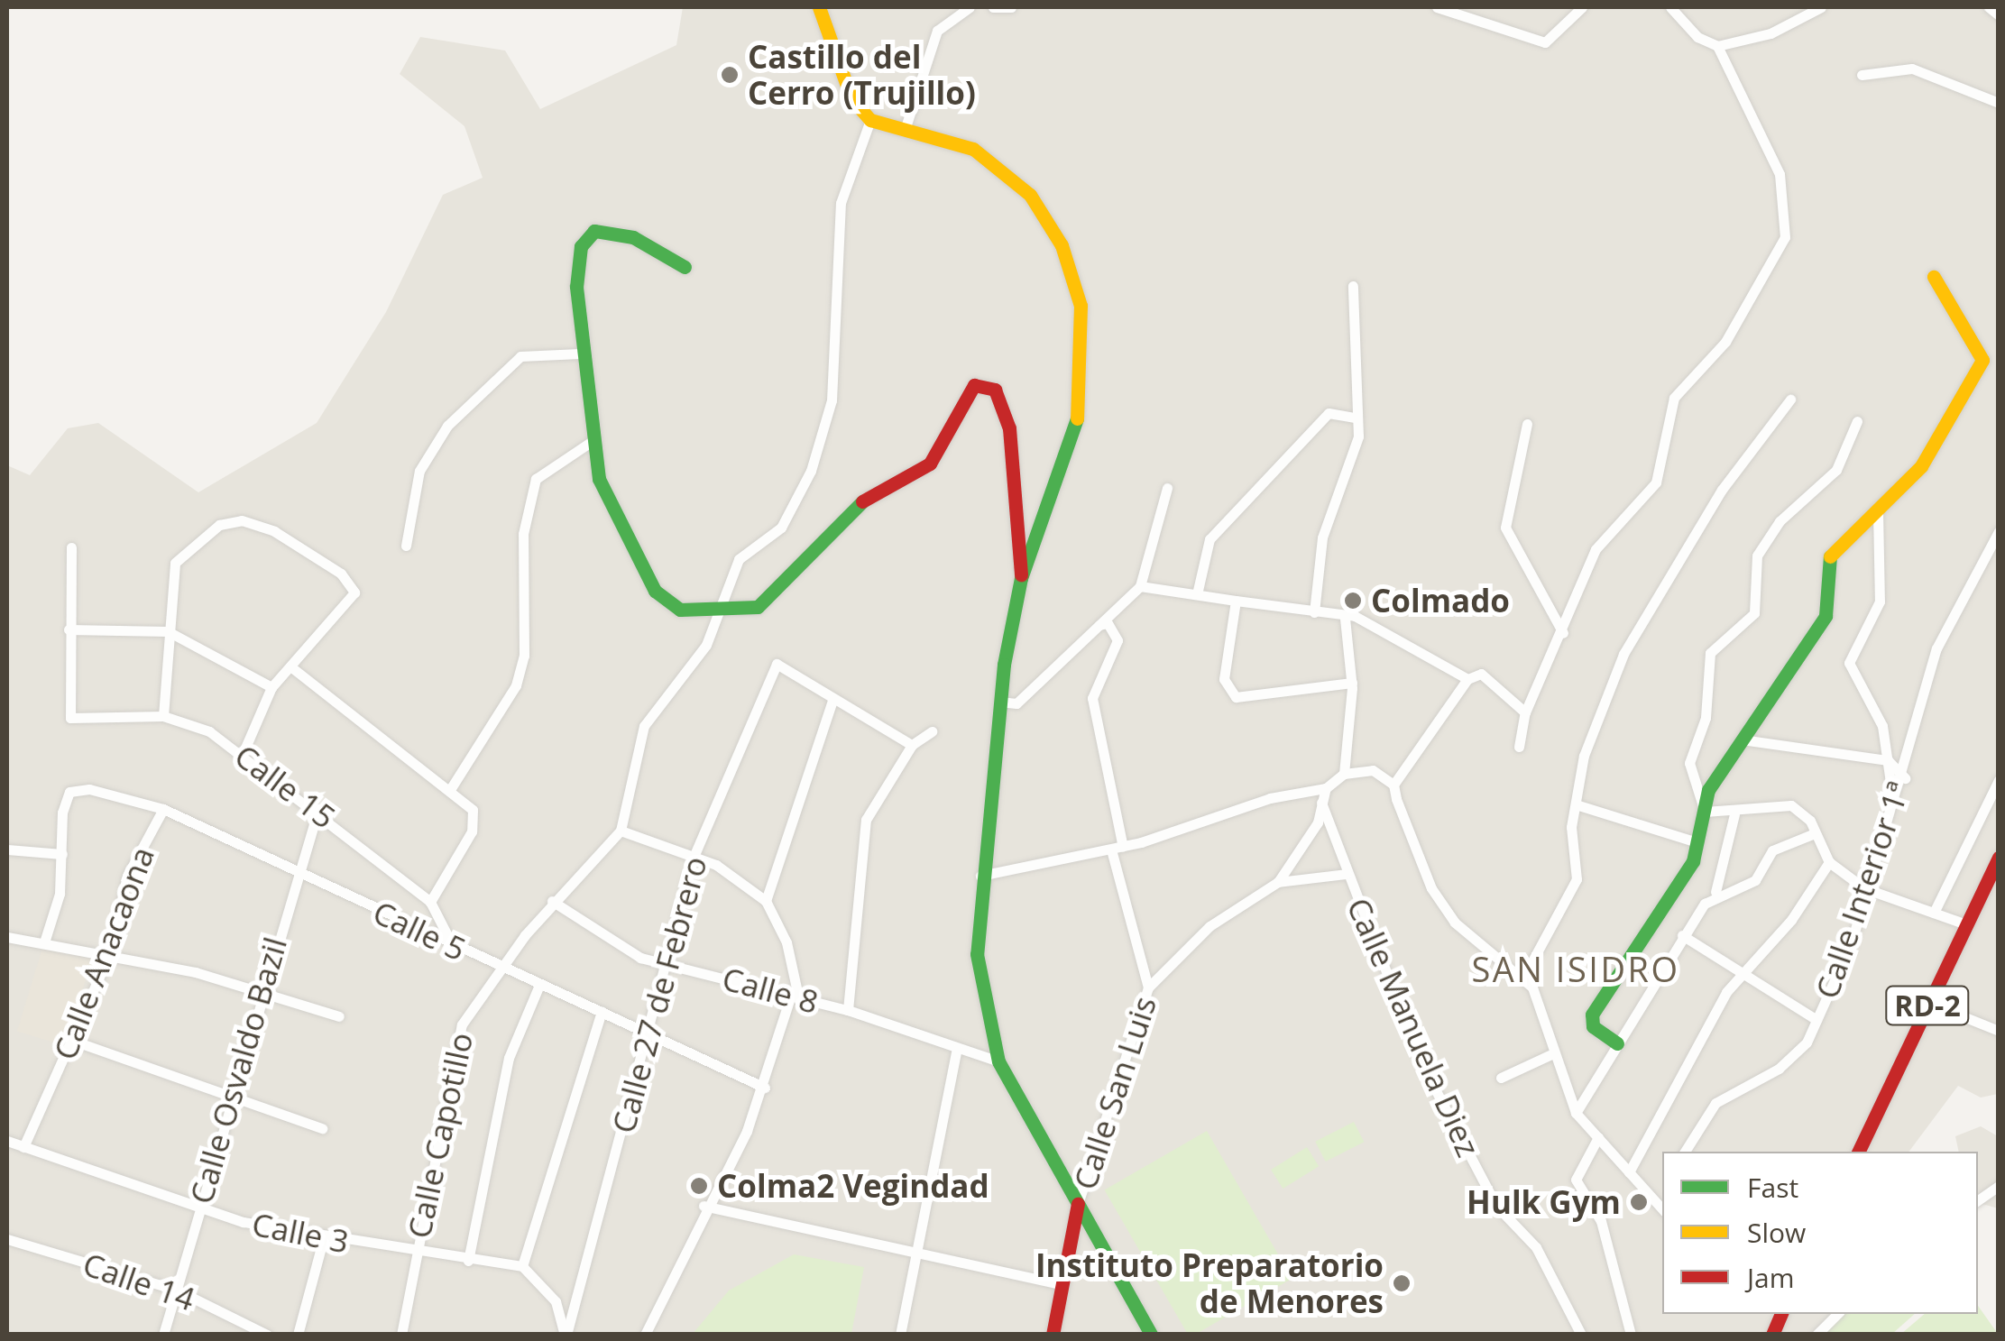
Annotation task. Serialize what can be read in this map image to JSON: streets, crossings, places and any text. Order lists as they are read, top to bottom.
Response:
{
  "streets": {
    "street": [
      "Calle 15",
      "Calle Interior 1ª",
      "Calle 5",
      "Calle Anacaona",
      "Calle 8",
      "Calle 27 de Febrero",
      "RD-2",
      "Calle Manuela Diez",
      "Calle Osvaldo Bazil",
      "Calle San Luis",
      "Calle Capotillo",
      "Calle 3",
      "Calle 14"
    ]
  },
  "crossings": [
    ["Calle 15", "Calle 5"],
    ["Calle 15", "Calle Osvaldo Bazil"],
    ["Calle 5", "Calle Anacaona"],
    ["Calle 5", "Calle 27 de Febrero"],
    ["Calle 5", "Calle Osvaldo Bazil"],
    ["Calle 5", "Calle Capotillo"],
    ["Calle Anacaona", "Calle 3"],
    ["Calle 8", "Calle 27 de Febrero"],
    ["Calle 8", "Calle Capotillo"],
    ["Calle Osvaldo Bazil", "Calle 3"],
    ["Calle Osvaldo Bazil", "Calle 14"],
    ["Calle Capotillo", "Calle 3"]
  ],
  "districts": ["SAN ISIDRO"],
  "places": [
    "Castillo del Cerro (Trujillo)",
    "Colmado",
    "Colma2 Vegindad",
    "Hulk Gym",
    "Instituto Preparatorio de Menores"
  ],
  "legend": ["Fast", "Slow", "Jam"]
}
